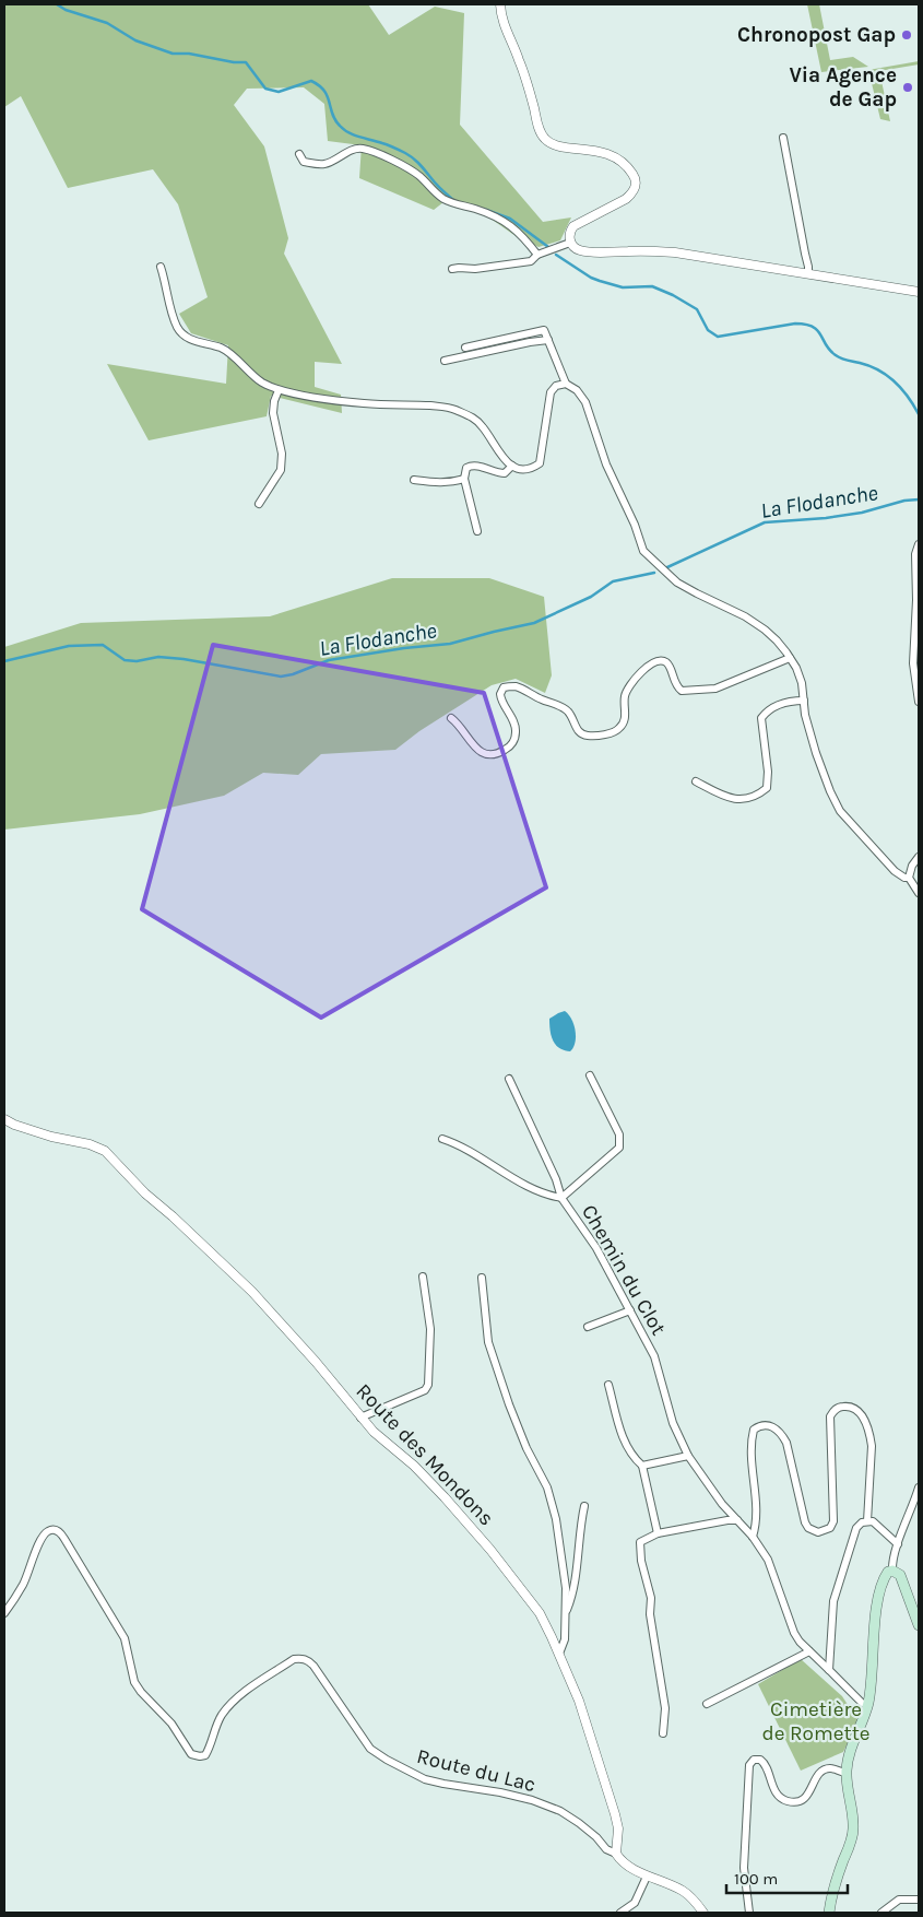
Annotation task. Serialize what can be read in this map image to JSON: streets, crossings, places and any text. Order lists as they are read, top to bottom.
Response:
{
  "streets": {
    "street": ["Chemin du Clot", "Route des Mondons", "Route du Lac"]
  },
  "crossings": [
    ["Route des Mondons", "Route du Lac"]
  ],
  "water": ["La Flodanche"],
  "parks": ["Cimetière de Romette"],
  "places": ["Chronopost Gap", "Via Agence de Gap"],
  "scale_bar": "100 m"
}
